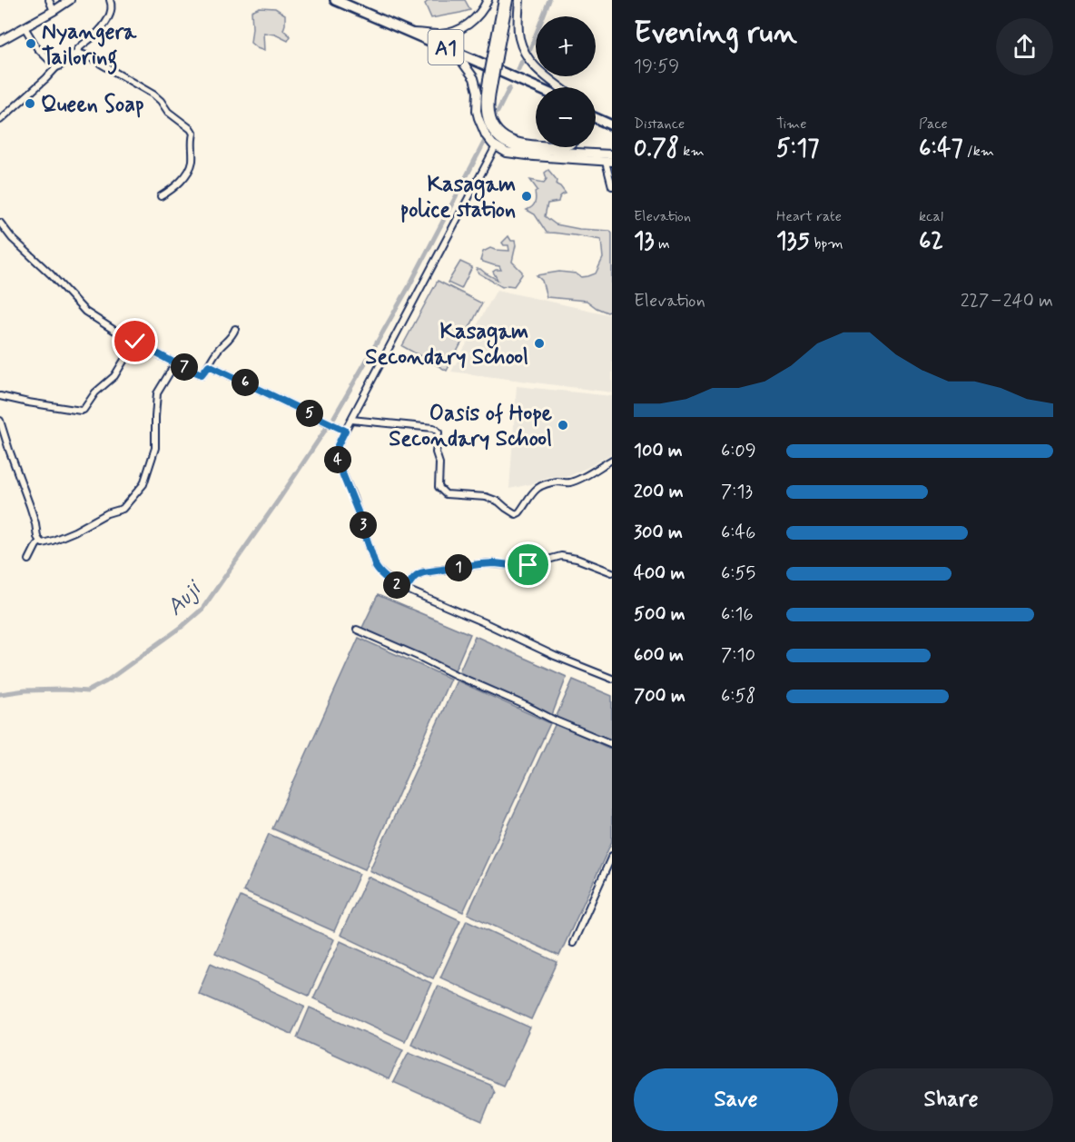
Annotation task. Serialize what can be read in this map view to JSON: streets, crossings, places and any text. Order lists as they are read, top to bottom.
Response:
{
  "streets": {
    "highway": ["A1"]
  },
  "water": ["Auji"],
  "places": [
    "Nyangera Tailoring",
    "Queen Soap",
    "Kasagam police station",
    "Kasagam Secondary School",
    "Oasis of Hope Secondary School"
  ],
  "page": {
    "heading": ["Evening run", "19:59"],
    "map_buttons": ["+", "−"],
    "stats": [
      ["Distance", "0.78 km"],
      ["Time", "5:17"],
      ["Pace", "6:47 /km"],
      ["Elevation", "13 m"],
      ["Heart rate", "135 bpm"],
      ["kcal", "62"]
    ],
    "chart": ["Elevation", "227–240 m"],
    "pins": [
      "7",
      "6",
      "5",
      "4",
      "3",
      "1",
      "2"
    ],
    "list": [
      {
        "name": "100 m",
        "note": "6:09"
      },
      {
        "name": "200 m",
        "note": "7:13"
      },
      {
        "name": "300 m",
        "note": "6:46"
      },
      {
        "name": "400 m",
        "note": "6:55"
      },
      {
        "name": "500 m",
        "note": "6:16"
      },
      {
        "name": "600 m",
        "note": "7:10"
      },
      {
        "name": "700 m",
        "note": "6:58"
      }
    ],
    "buttons": ["Save", "Share"]
  }
}
